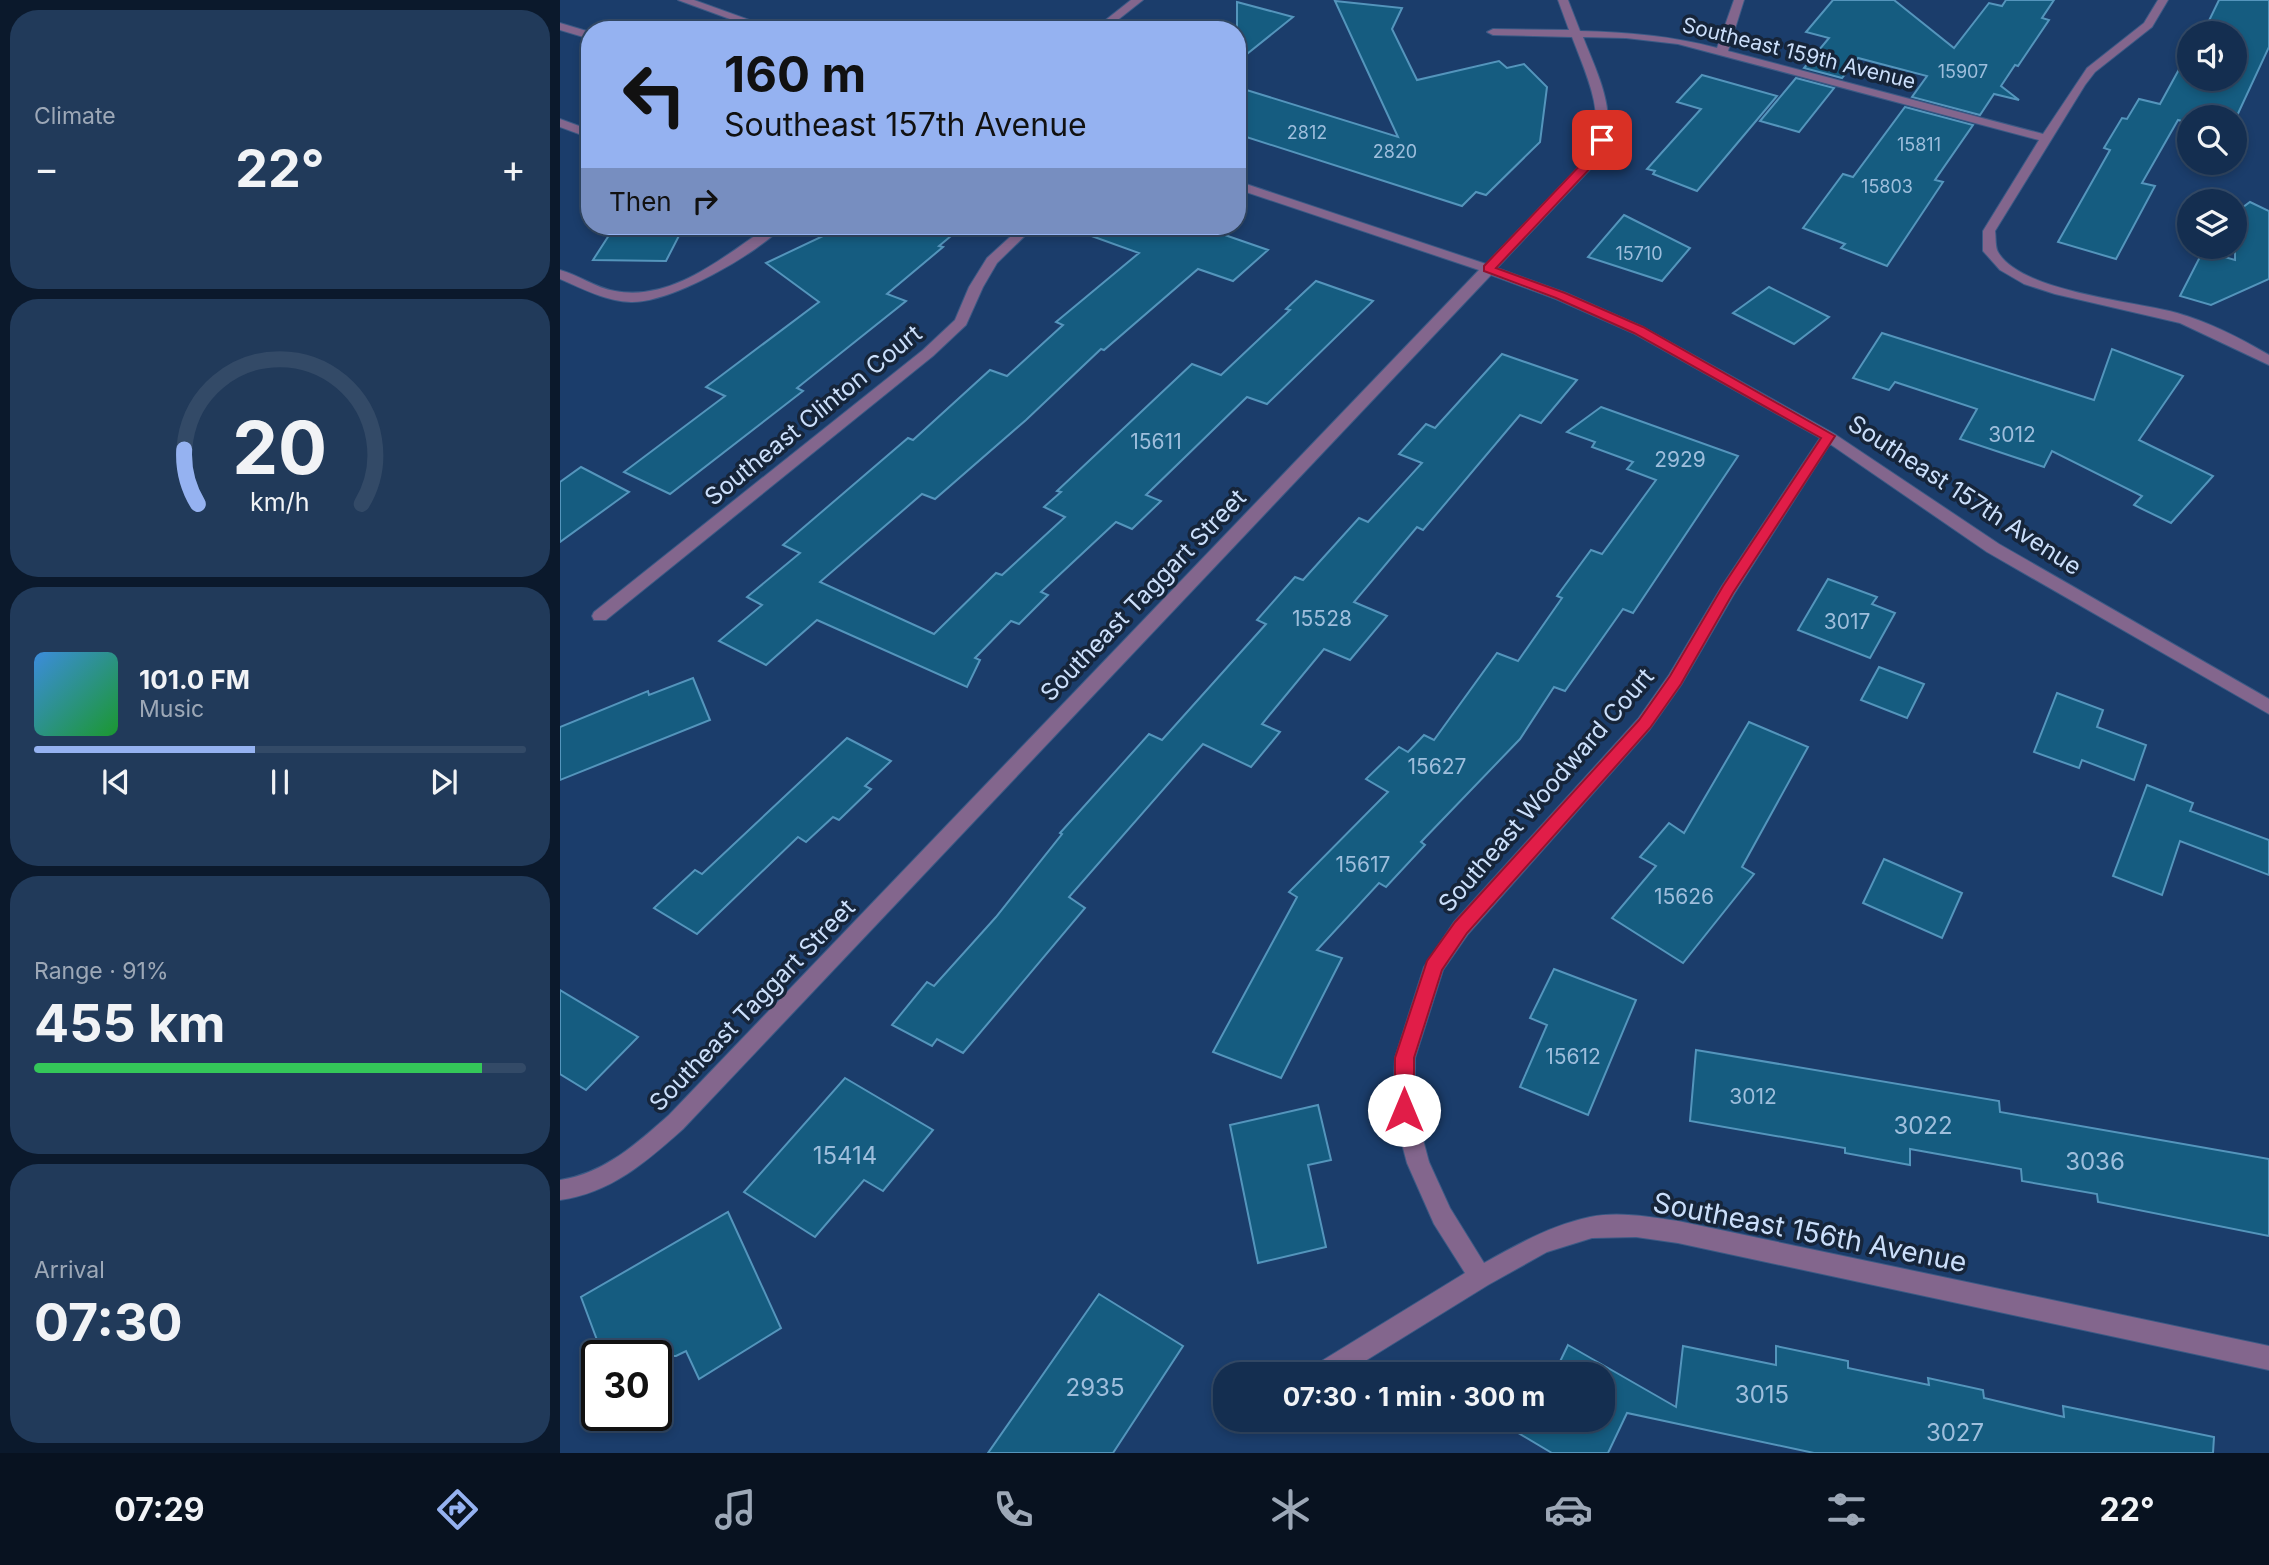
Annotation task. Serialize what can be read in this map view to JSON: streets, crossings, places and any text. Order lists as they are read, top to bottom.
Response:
{
  "streets": {
    "street": [
      "Southeast 159th Avenue",
      "Southeast Clinton Court",
      "Southeast 157th Avenue",
      "Southeast Taggart Street",
      "Southeast Woodward Court",
      "Southeast 156th Avenue"
    ]
  },
  "crossings": [
    ["Southeast 159th Avenue", "Southeast Taggart Street"],
    ["Southeast 157th Avenue", "Southeast Taggart Street"],
    ["Southeast 157th Avenue", "Southeast Woodward Court"],
    ["Southeast Woodward Court", "Southeast 156th Avenue"]
  ],
  "house_numbers": [
    "15907",
    "2812",
    "15811",
    "2820",
    "15803",
    "15710",
    "3012",
    "15611",
    "2929",
    "15528",
    "3017",
    "15627",
    "15617",
    "15626",
    "15612",
    "3012",
    "3022",
    "15414",
    "3036",
    "2935",
    "3015",
    "3027"
  ],
  "page": {
    "tile": [
      "Climate",
      ["Range · 91%", "455 km"],
      ["Arrival", "07:30"]
    ],
    "turn": ["160 m", "Southeast 157th Avenue"],
    "heat": ["−", "22°", "+"],
    "then": "Then",
    "song": ["101.0 FM", "Music"],
    "limit": "30",
    "trip": "07:30 · 1 min · 300 m",
    "tabs": ["07:29", "22°"],
    "gauge": ["20", "km/h"]
  }
}
